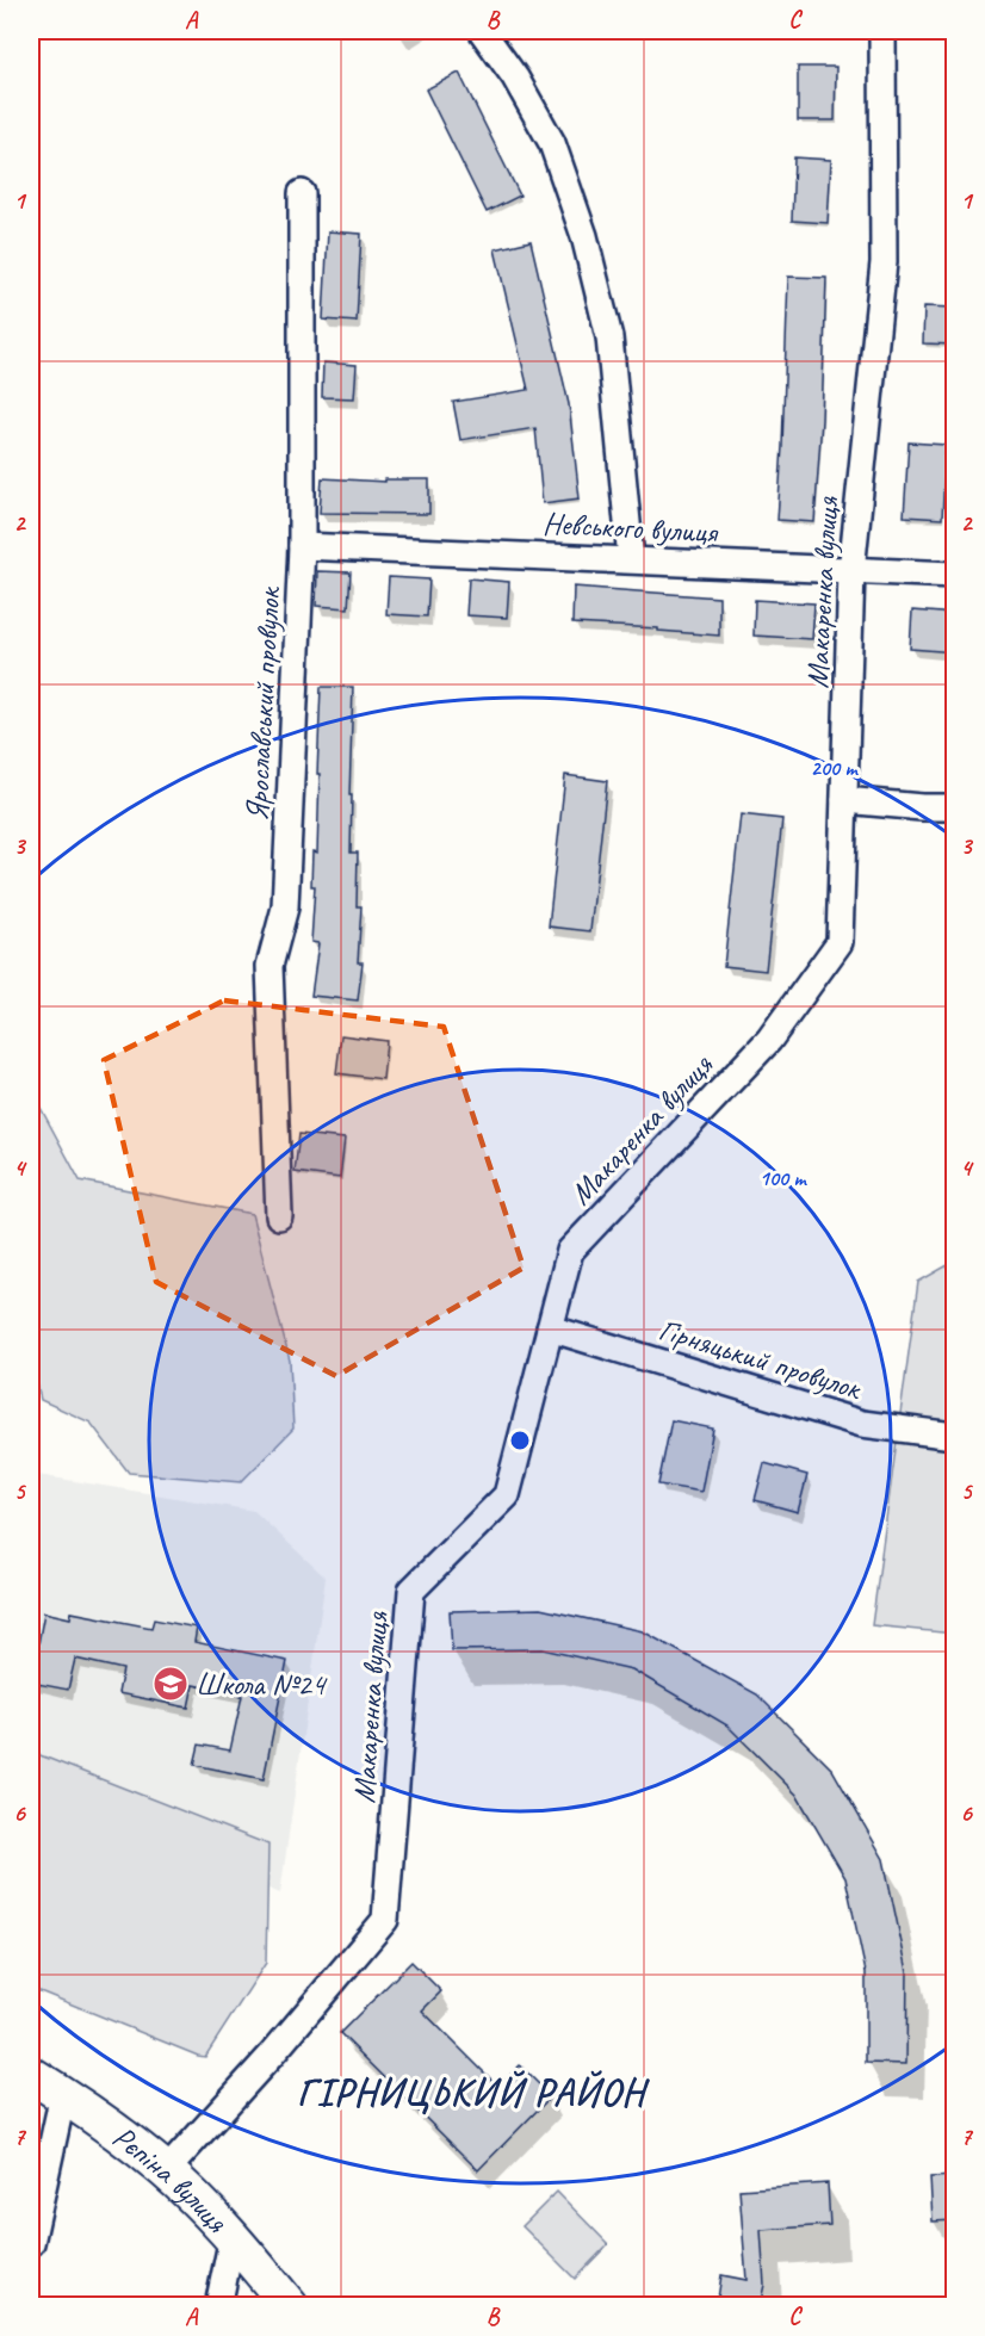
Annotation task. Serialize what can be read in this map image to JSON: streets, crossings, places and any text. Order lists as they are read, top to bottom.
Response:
{
  "streets": {
    "street": [
      "Невського вулиця",
      "Макаренка вулиця",
      "Ярославський провулок",
      "Гірняцький провулок",
      "Рєпіна вулиця"
    ]
  },
  "crossings": [
    ["Невського вулиця", "Макаренка вулиця"],
    ["Невського вулиця", "Ярославський провулок"],
    ["Макаренка вулиця", "Гірняцький провулок"],
    ["Макаренка вулиця", "Рєпіна вулиця"]
  ],
  "districts": ["ГІРНИЦЬКИЙ РАЙОН"],
  "places": {
    "school or university": ["Школа №24"]
  },
  "grid": {
    "columns": ["A", "B", "C"],
    "rows": [
      "1",
      "2",
      "3",
      "4",
      "5",
      "6",
      "7"
    ]
  },
  "rings": ["200 m", "100 m"]
}
